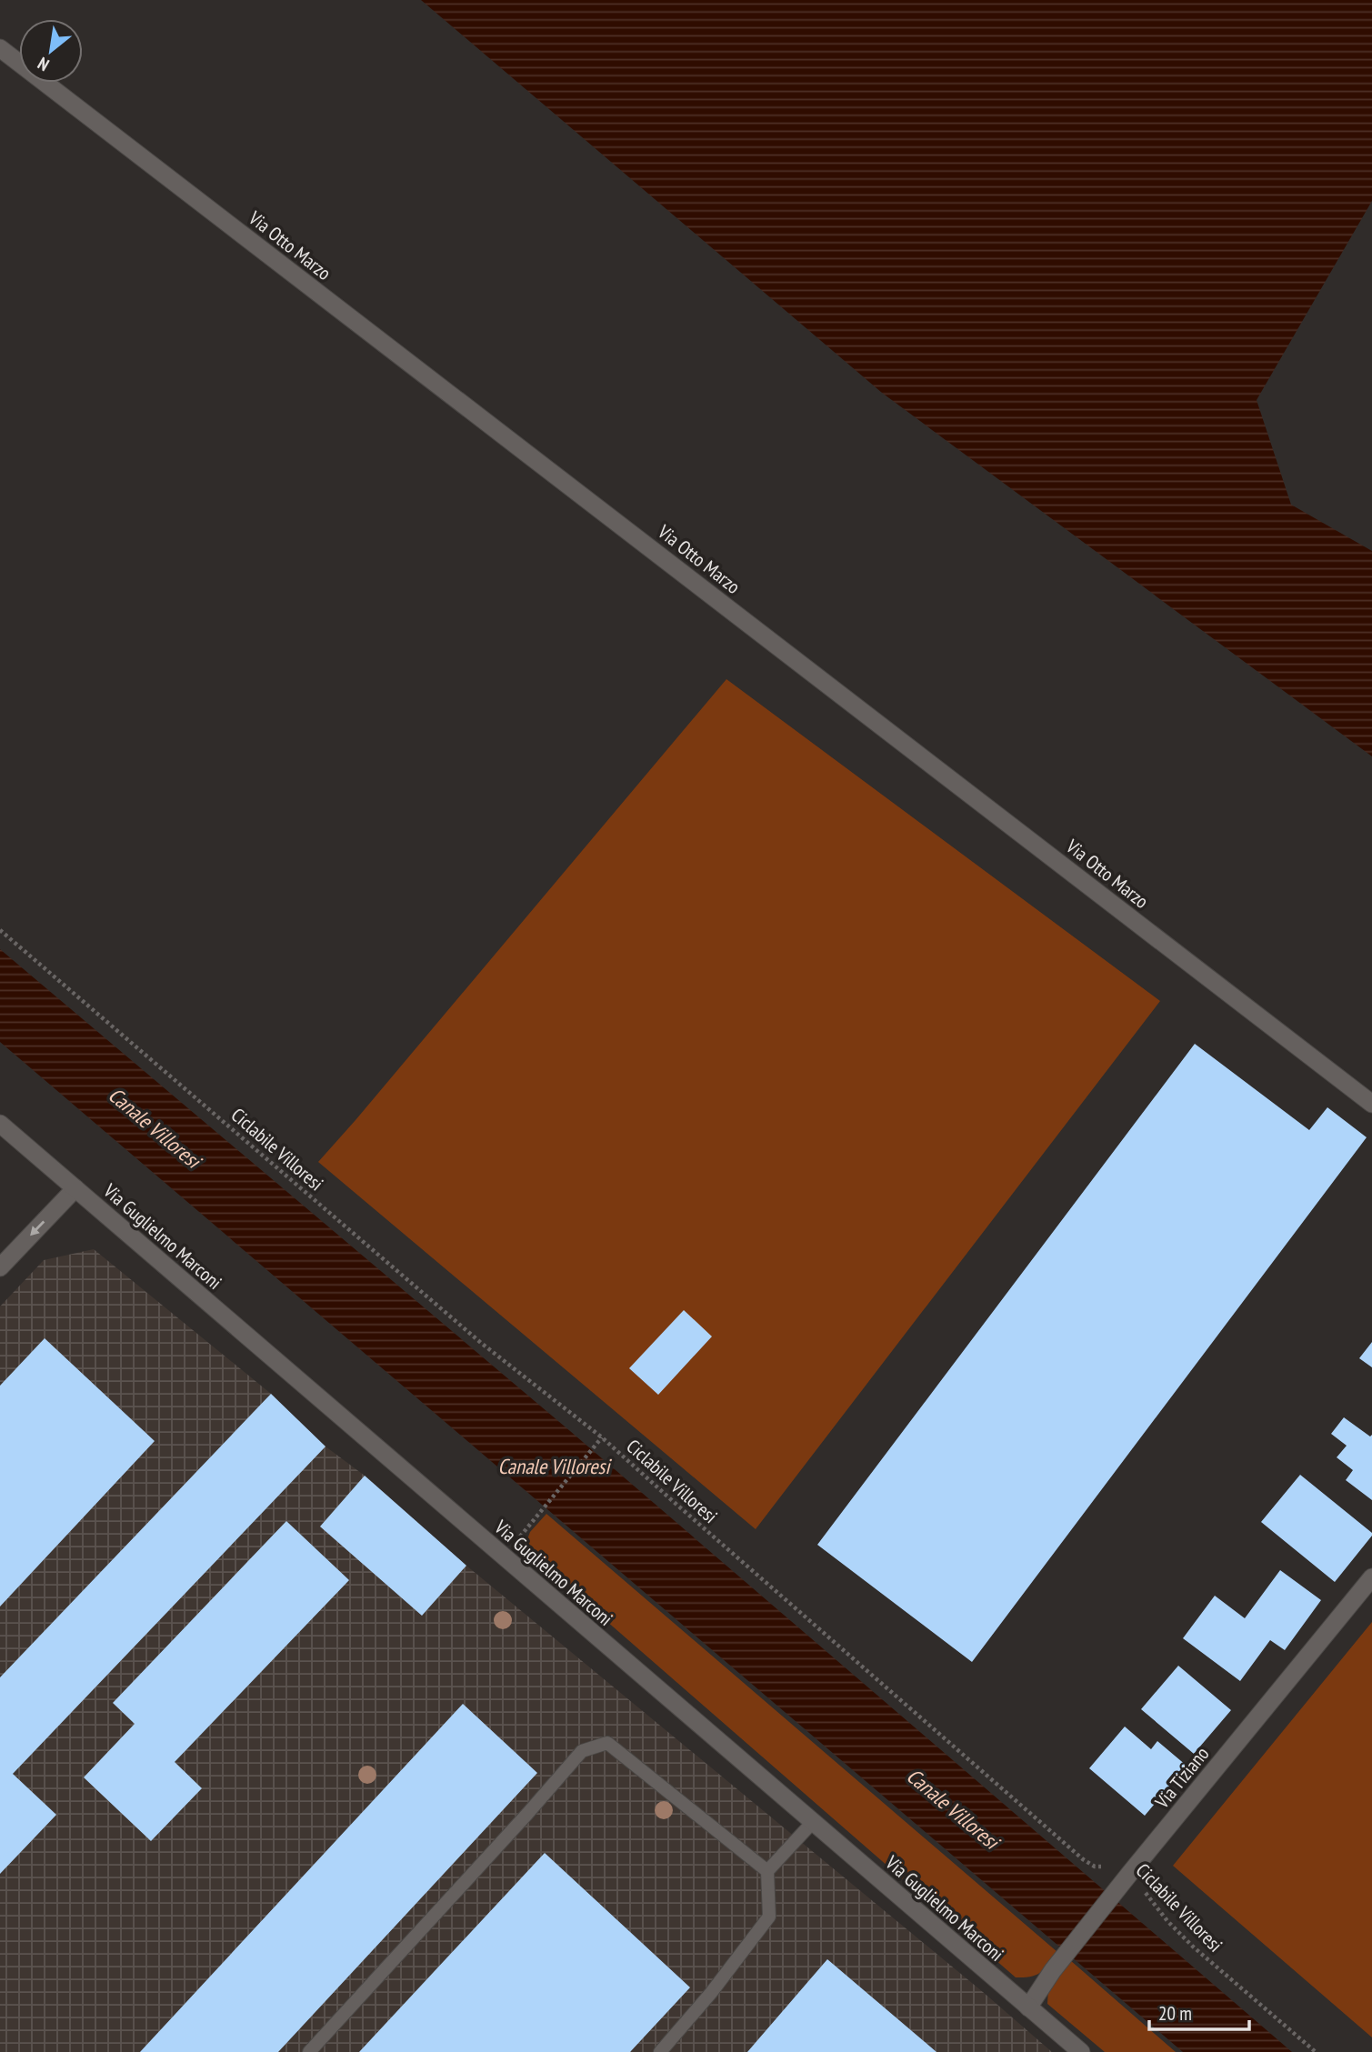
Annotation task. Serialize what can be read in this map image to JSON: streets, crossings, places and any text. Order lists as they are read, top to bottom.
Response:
{
  "streets": {
    "street": ["Via Otto Marzo", "Via Guglielmo Marconi", "Via Tiziano"],
    "path": ["Ciclabile Villoresi"]
  },
  "crossings": [
    ["Ciclabile Villoresi", "Via Tiziano"],
    ["Via Guglielmo Marconi", "Via Tiziano"]
  ],
  "water": ["Canale Villoresi"],
  "scale_bar": "20 m",
  "north": "bottom left"
}
